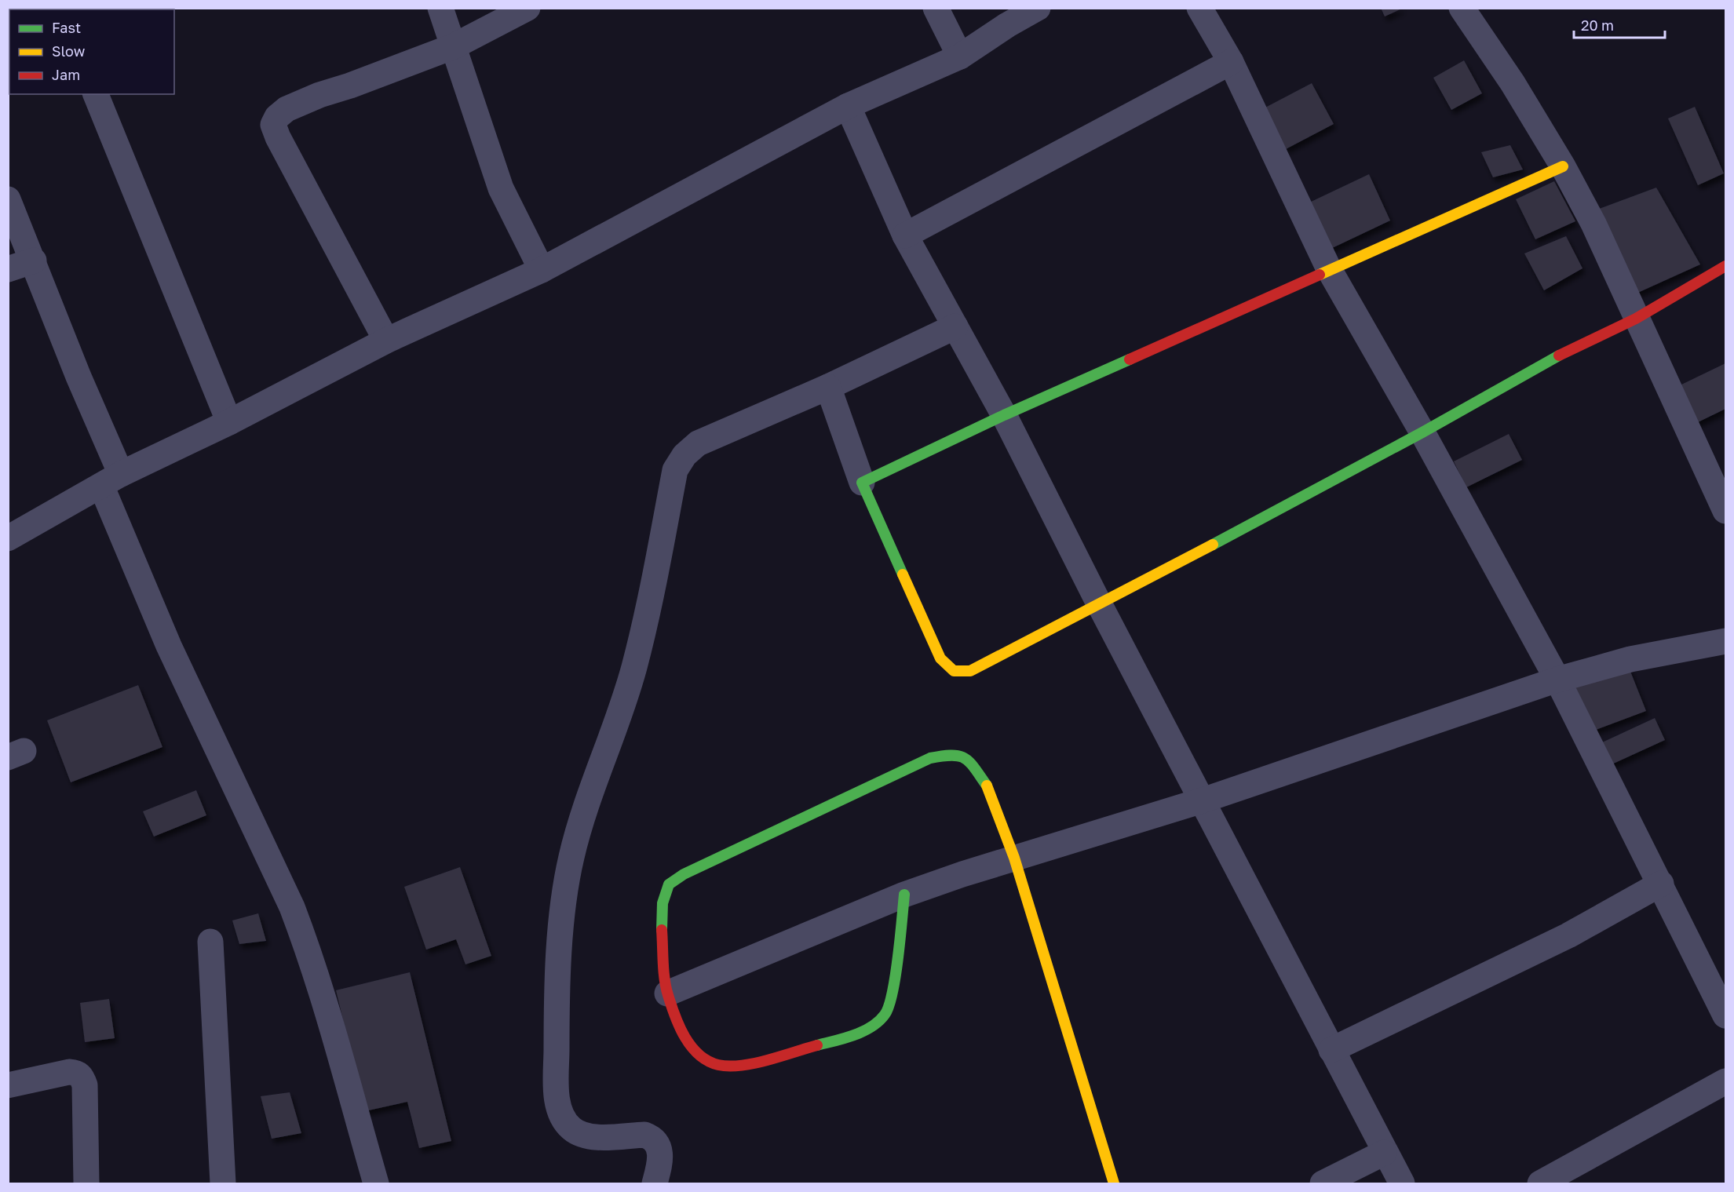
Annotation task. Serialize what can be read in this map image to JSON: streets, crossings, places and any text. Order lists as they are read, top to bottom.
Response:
{
  "legend": ["Fast", "Slow", "Jam"],
  "scale_bar": "20 m"
}
